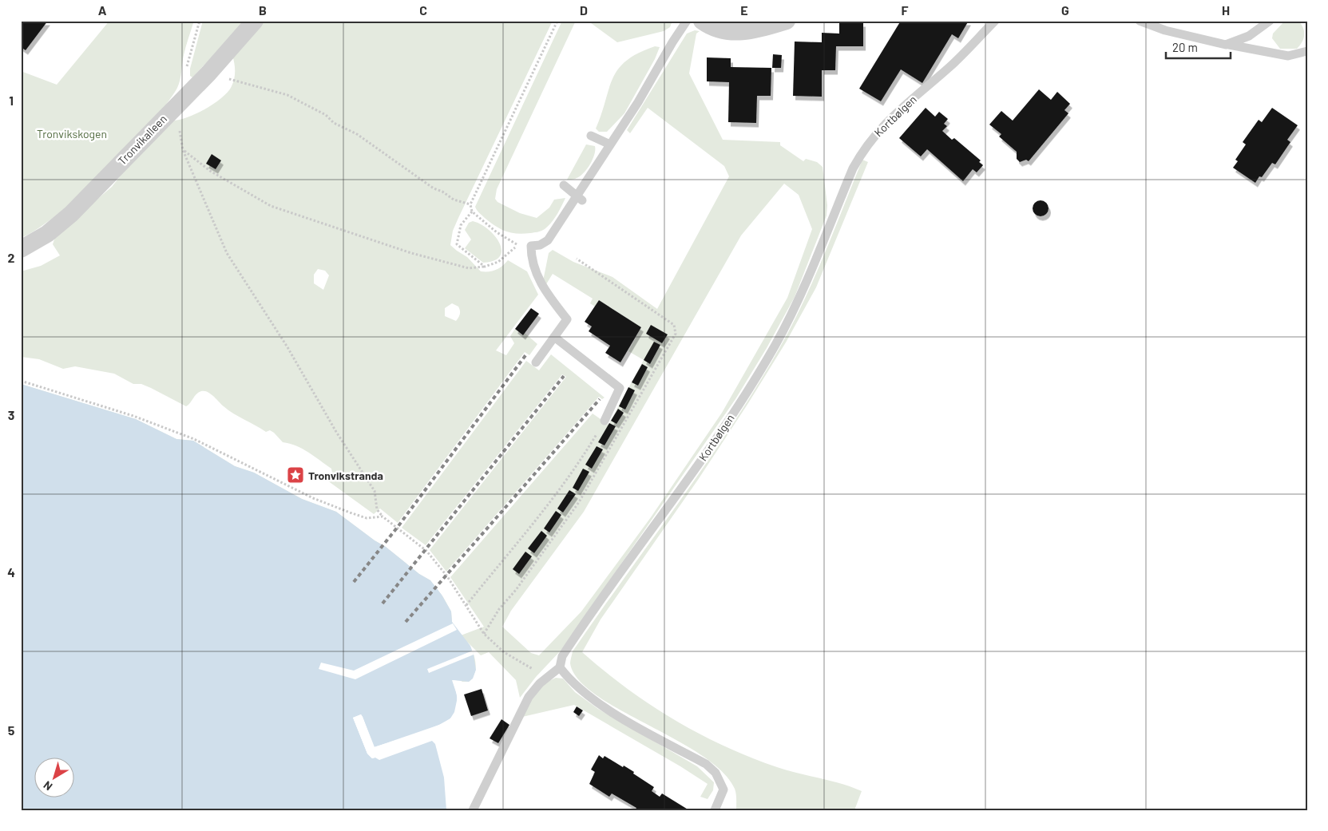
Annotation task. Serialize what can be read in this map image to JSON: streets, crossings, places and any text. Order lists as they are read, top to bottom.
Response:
{
  "streets": {
    "street": ["Tronvikalleen"],
    "lane": ["Kortbølgen"]
  },
  "parks": ["Tronvikskogen"],
  "places": {
    "place": ["Tronvikstranda"]
  },
  "scale_bar": "20 m",
  "north": "bottom left",
  "grid": {
    "columns": [
      "A",
      "B",
      "C",
      "D",
      "E",
      "F",
      "G",
      "H"
    ],
    "rows": [
      "1",
      "2",
      "3",
      "4",
      "5"
    ]
  }
}
